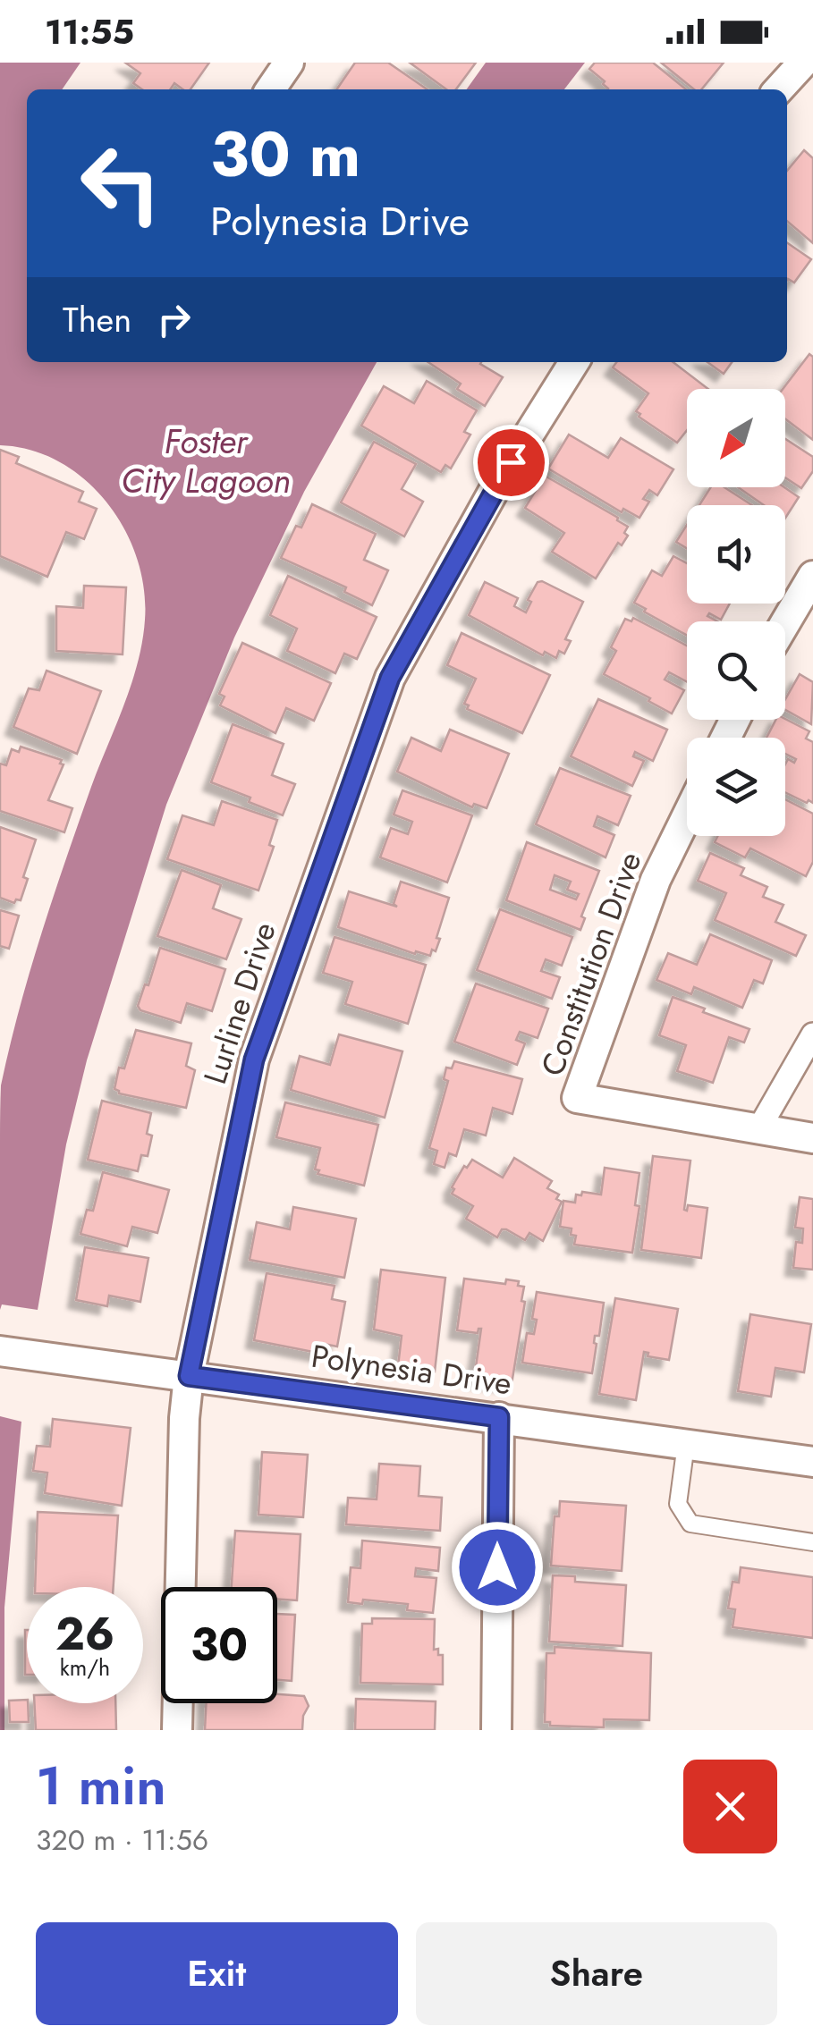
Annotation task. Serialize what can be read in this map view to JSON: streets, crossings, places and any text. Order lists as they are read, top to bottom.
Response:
{
  "streets": {
    "street": ["Constitution Drive", "Lurline Drive", "Polynesia Drive"]
  },
  "crossings": [
    ["Lurline Drive", "Polynesia Drive"]
  ],
  "water": ["Foster City Lagoon"],
  "north": "bottom left",
  "page": {
    "status": "11:55",
    "turn": ["30 m", "Polynesia Drive"],
    "then": "Then",
    "speed": "26 km/h",
    "limit": "30",
    "heading": ["1 min", "320 m · 11:56"],
    "buttons": ["Exit", "Share"]
  }
}
